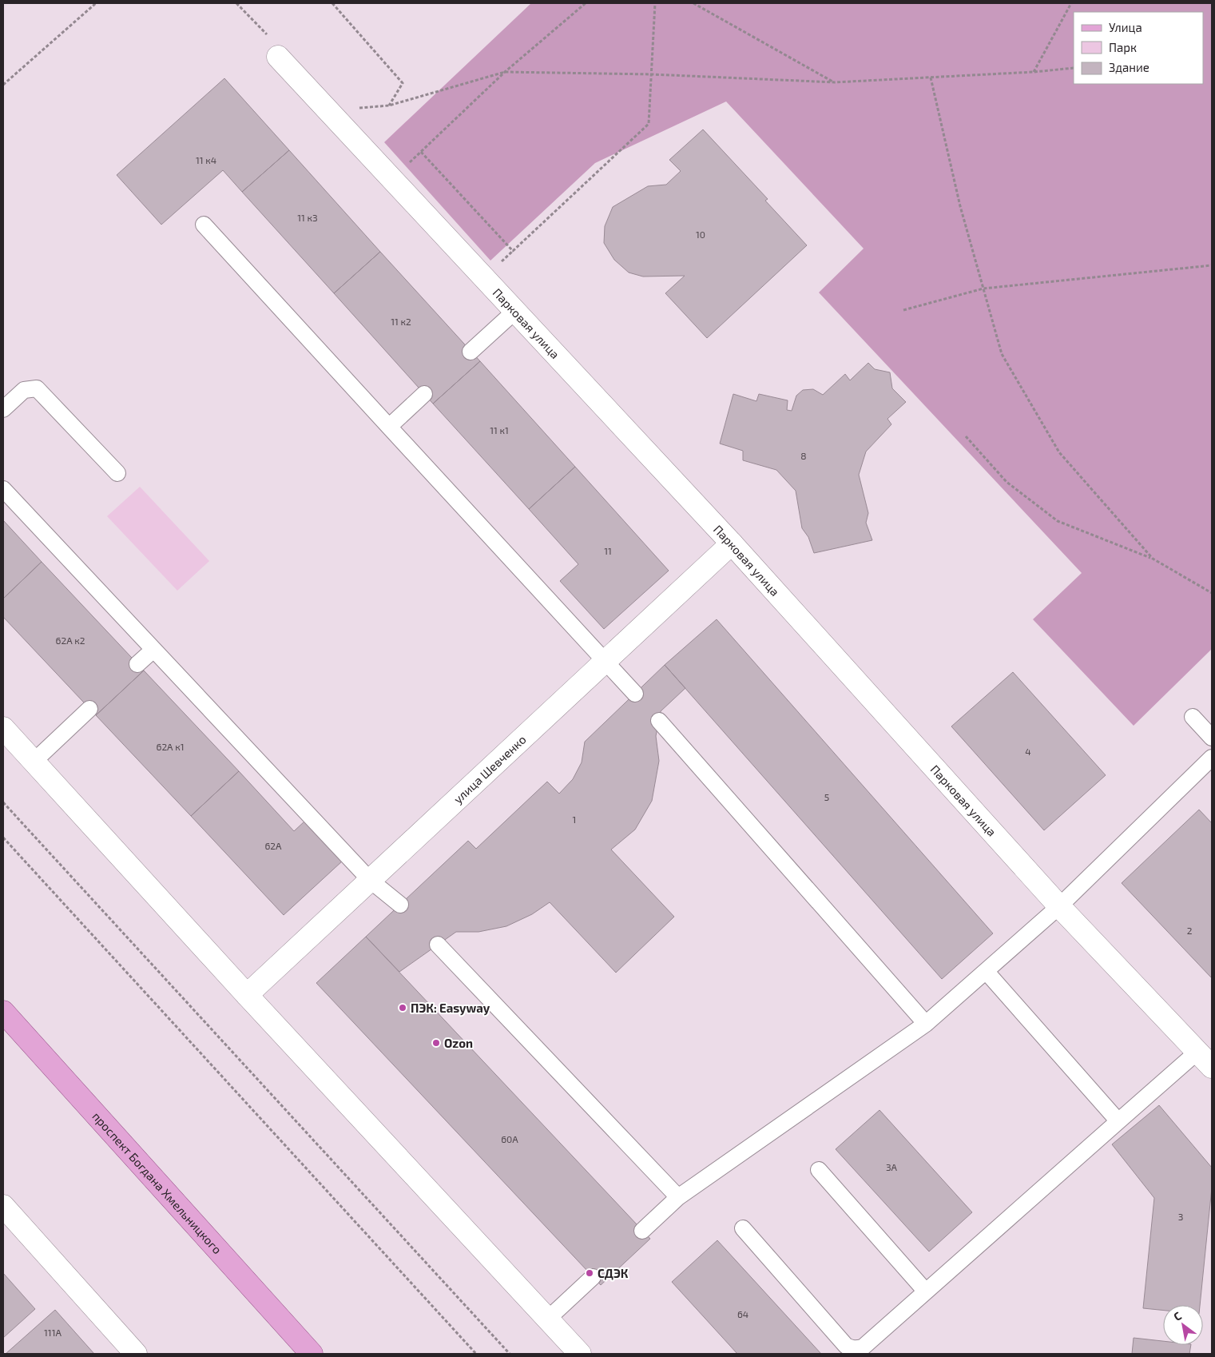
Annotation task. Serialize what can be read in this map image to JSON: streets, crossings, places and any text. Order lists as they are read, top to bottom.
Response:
{
  "streets": {
    "main road": ["проспект Богдана Хмельницкого"],
    "street": ["Парковая улица", "улица Шевченко"]
  },
  "crossings": [
    ["Парковая улица", "улица Шевченко"]
  ],
  "places": ["ПЭК: Easyway", "Ozon", "СДЭК"],
  "house_numbers": [
    "11 к4",
    "11 к3",
    "10",
    "11 к2",
    "11 к1",
    "8",
    "11",
    "62А к2",
    "62А к1",
    "4",
    "5",
    "1",
    "62А",
    "2",
    "60А",
    "3А",
    "3",
    "64",
    "111А"
  ],
  "legend": ["Улица", "Парк", "Здание"],
  "north": "top left"
}
